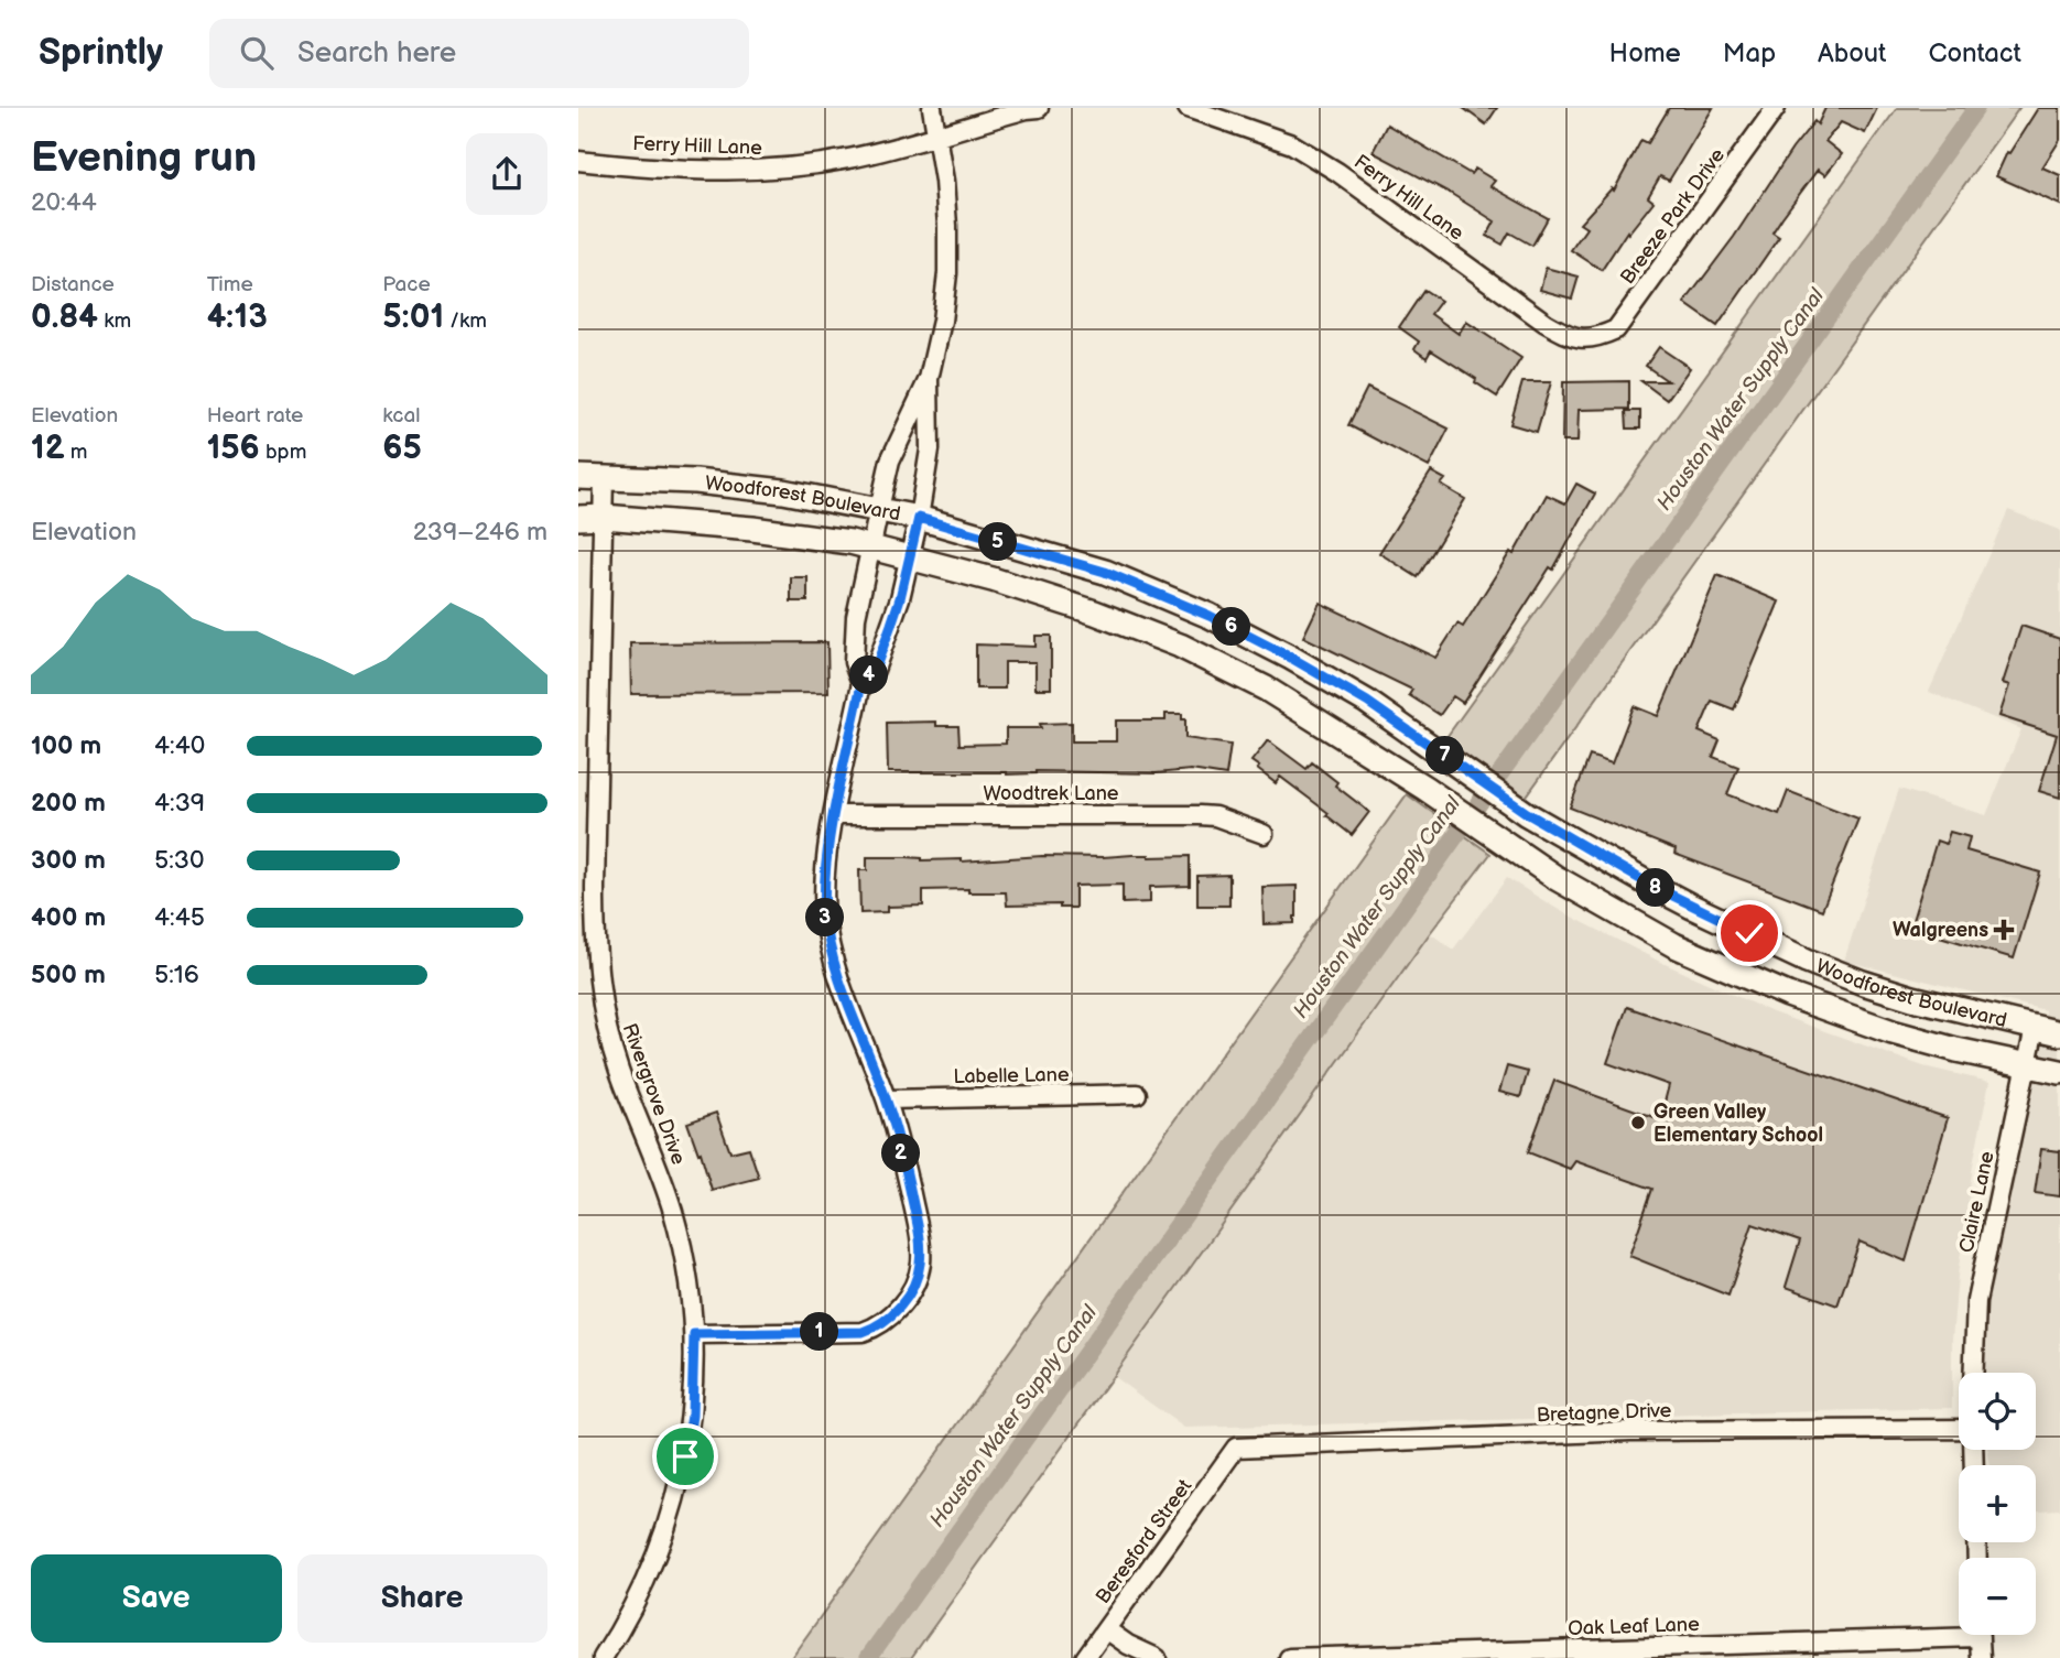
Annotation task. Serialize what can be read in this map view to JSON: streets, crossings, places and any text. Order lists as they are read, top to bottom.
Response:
{
  "streets": {
    "main road": ["Woodforest Boulevard"],
    "street": [
      "Ferry Hill Lane",
      "Breeze Park Drive",
      "Woodtrek Lane",
      "Labelle Lane",
      "Rivergrove Drive",
      "Claire Lane",
      "Bretagne Drive",
      "Beresford Street",
      "Oak Leaf Lane"
    ]
  },
  "crossings": [
    ["Ferry Hill Lane", "Breeze Park Drive"],
    ["Woodforest Boulevard", "Rivergrove Drive"],
    ["Woodforest Boulevard", "Claire Lane"],
    ["Bretagne Drive", "Beresford Street"]
  ],
  "water": ["Houston Water Supply Canal"],
  "places": {
    "health": ["Walgreens"],
    "other": ["Green Valley Elementary School"]
  },
  "page": {
    "header": "Sprintly",
    "search": "Search here",
    "nav": [
      "Home",
      "Map",
      "About",
      "Contact"
    ],
    "heading": ["Evening run", "20:44"],
    "stats": [
      ["Distance", "0.84 km"],
      ["Time", "4:13"],
      ["Pace", "5:01 /km"],
      ["Elevation", "12 m"],
      ["Heart rate", "156 bpm"],
      ["kcal", "65"]
    ],
    "chart": ["Elevation", "239–246 m"],
    "pins": [
      "5",
      "6",
      "4",
      "7",
      "8",
      "3",
      "2",
      "1"
    ],
    "list": [
      {
        "name": "100 m",
        "note": "4:40"
      },
      {
        "name": "200 m",
        "note": "4:39"
      },
      {
        "name": "300 m",
        "note": "5:30"
      },
      {
        "name": "400 m",
        "note": "4:45"
      },
      {
        "name": "500 m",
        "note": "5:16"
      }
    ],
    "map_buttons": ["+", "−"],
    "buttons": ["Save", "Share"]
  }
}
